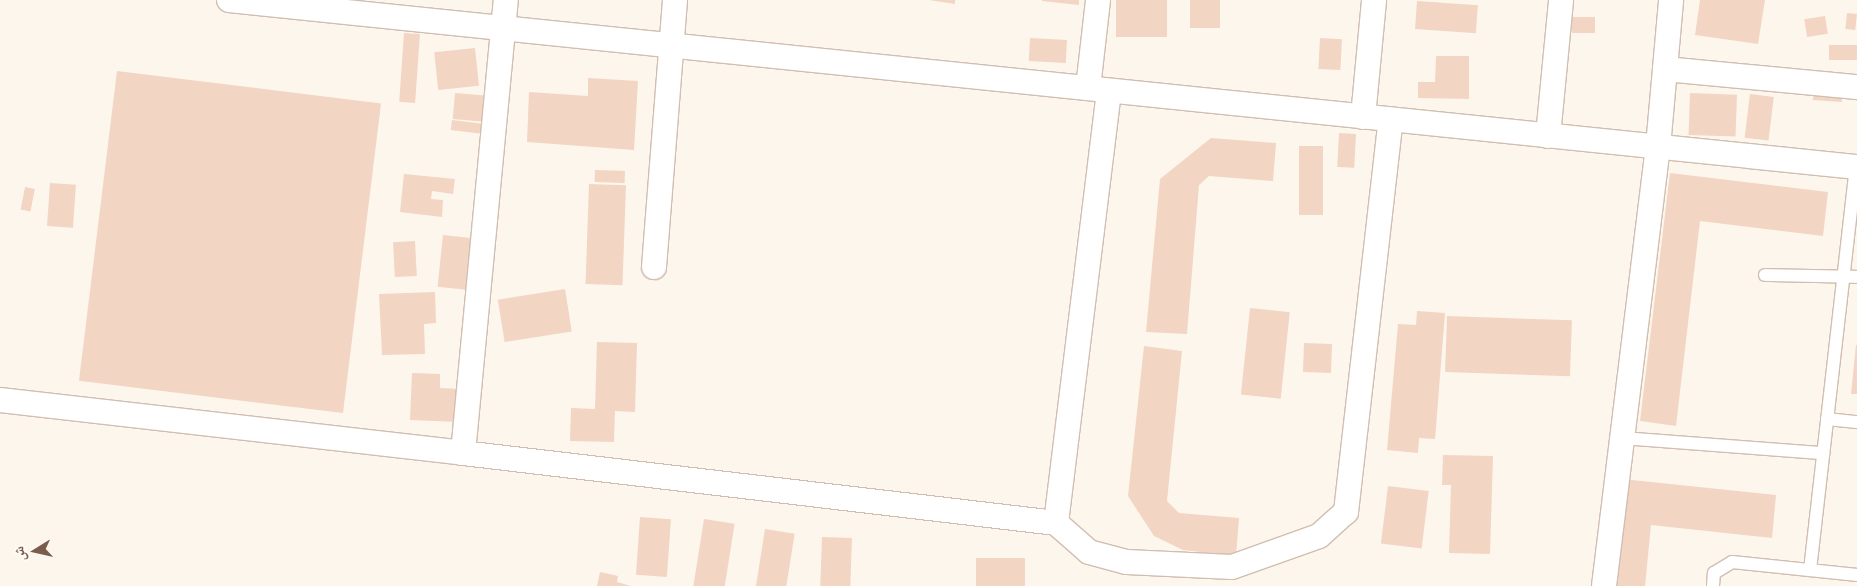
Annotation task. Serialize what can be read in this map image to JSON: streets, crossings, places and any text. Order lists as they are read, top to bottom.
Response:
{
  "north": "left"
}
